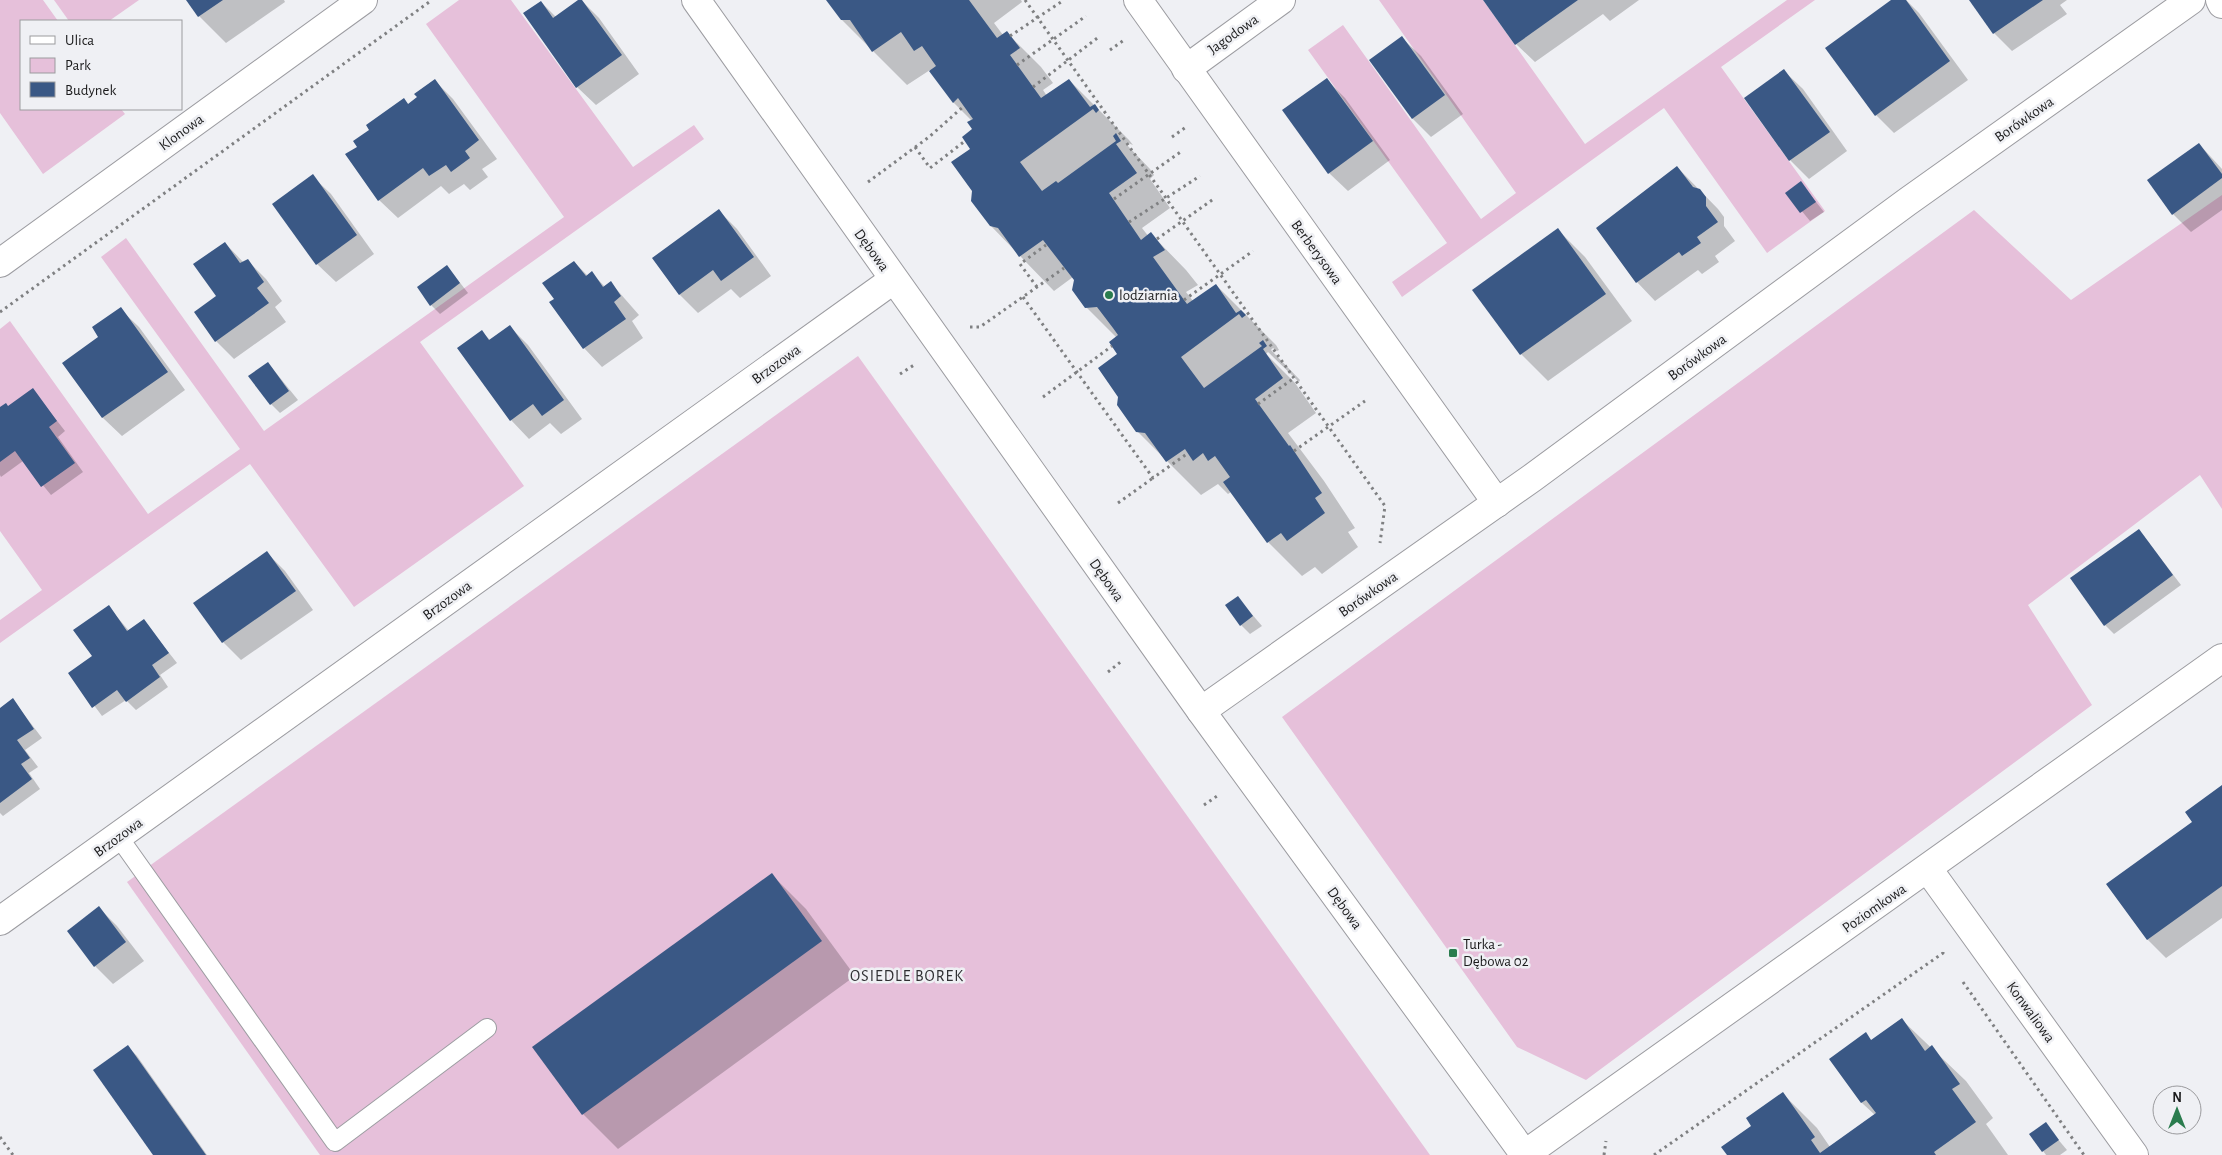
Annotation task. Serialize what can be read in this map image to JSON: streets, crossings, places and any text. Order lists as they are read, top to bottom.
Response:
{
  "streets": {
    "street": [
      "Jagodowa",
      "Borówkowa",
      "Klonowa",
      "Dębowa",
      "Berberysowa",
      "Brzozowa",
      "Poziomkowa",
      "Konwaliowa"
    ]
  },
  "crossings": [
    ["Jagodowa", "Berberysowa"],
    ["Borówkowa", "Dębowa"],
    ["Borówkowa", "Berberysowa"],
    ["Dębowa", "Brzozowa"],
    ["Dębowa", "Poziomkowa"],
    ["Poziomkowa", "Konwaliowa"]
  ],
  "districts": ["OSIEDLE BOREK"],
  "places": {
    "other": ["lodziarnia"],
    "transit": ["Turka - Dębowa 02"]
  },
  "legend": ["Ulica", "Park", "Budynek"],
  "north": "top"
}
